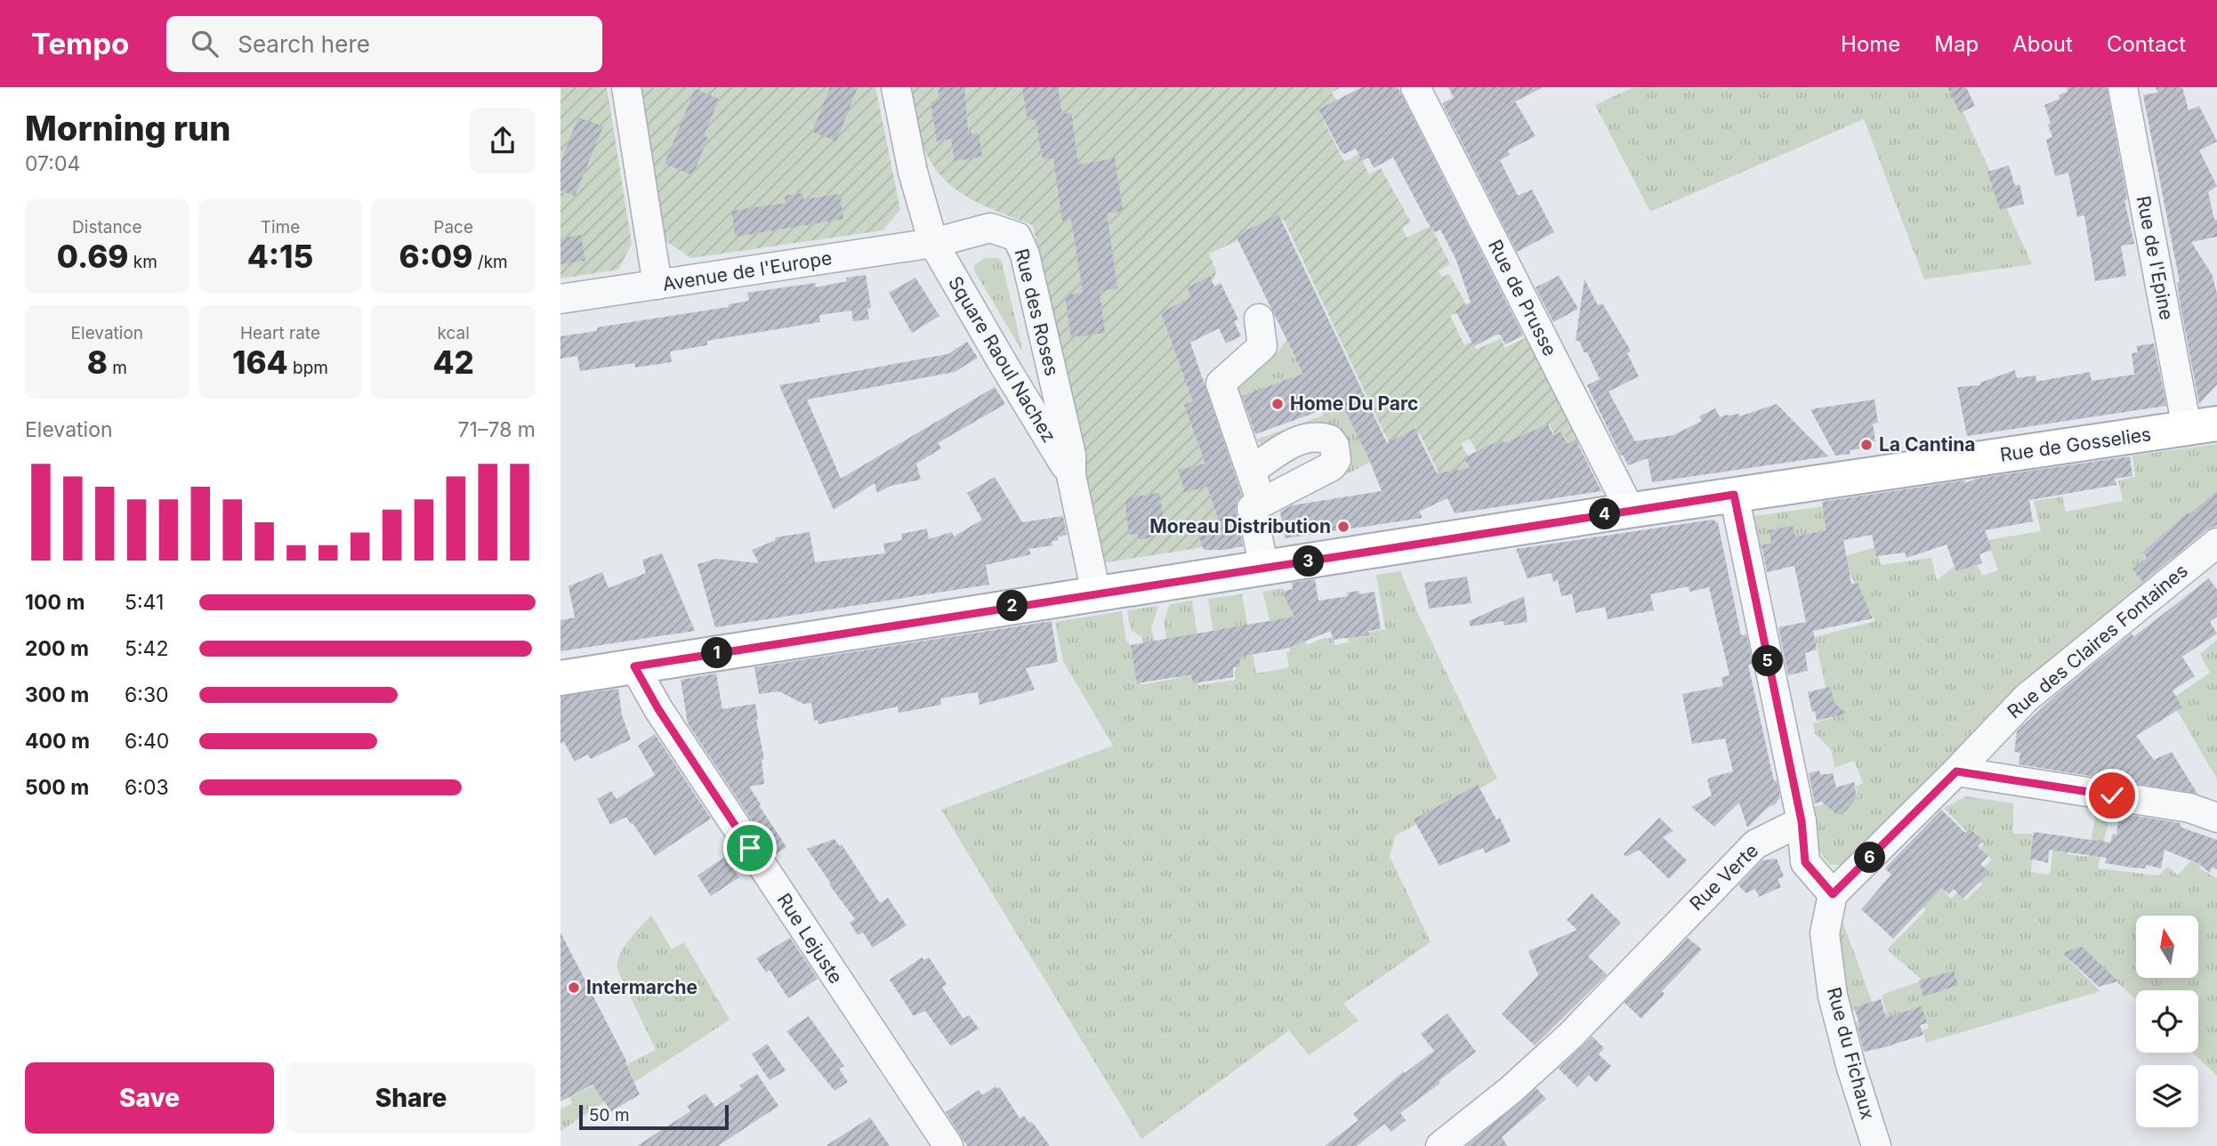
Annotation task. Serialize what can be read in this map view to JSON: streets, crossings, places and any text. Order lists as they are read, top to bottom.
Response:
{
  "streets": {
    "main road": ["Rue de Gosselies"],
    "street": [
      "Rue de l'Epine",
      "Avenue de l'Europe",
      "Rue de Prusse",
      "Rue des Roses",
      "Square Raoul Nachez",
      "Rue des Claires Fontaines",
      "Rue Verte",
      "Rue Lejuste",
      "Rue du Fichaux"
    ]
  },
  "crossings": [
    ["Rue de l'Epine", "Rue de Gosselies"],
    ["Avenue de l'Europe", "Rue des Roses"],
    ["Avenue de l'Europe", "Square Raoul Nachez"],
    ["Rue de Prusse", "Rue de Gosselies"],
    ["Rue des Roses", "Square Raoul Nachez"],
    ["Rue des Roses", "Rue de Gosselies"],
    ["Rue de Gosselies", "Rue Lejuste"],
    ["Rue des Claires Fontaines", "Rue du Fichaux"]
  ],
  "places": [
    "Home Du Parc",
    "La Cantina",
    "Moreau Distribution",
    "Intermarche"
  ],
  "scale_bar": "50 m",
  "north": "top",
  "page": {
    "header": "Tempo",
    "search": "Search here",
    "nav": [
      "Home",
      "Map",
      "About",
      "Contact"
    ],
    "heading": ["Morning run", "07:04"],
    "stats": [
      ["Distance", "0.69 km"],
      ["Time", "4:15"],
      ["Pace", "6:09 /km"],
      ["Elevation", "8 m"],
      ["Heart rate", "164 bpm"],
      ["kcal", "42"]
    ],
    "chart": ["Elevation", "71–78 m"],
    "pins": [
      "4",
      "3",
      "2",
      "1",
      "5",
      "6"
    ],
    "list": [
      {
        "name": "100 m",
        "note": "5:41"
      },
      {
        "name": "200 m",
        "note": "5:42"
      },
      {
        "name": "300 m",
        "note": "6:30"
      },
      {
        "name": "400 m",
        "note": "6:40"
      },
      {
        "name": "500 m",
        "note": "6:03"
      }
    ],
    "buttons": ["Save", "Share"],
    "scale": "50 m"
  }
}
